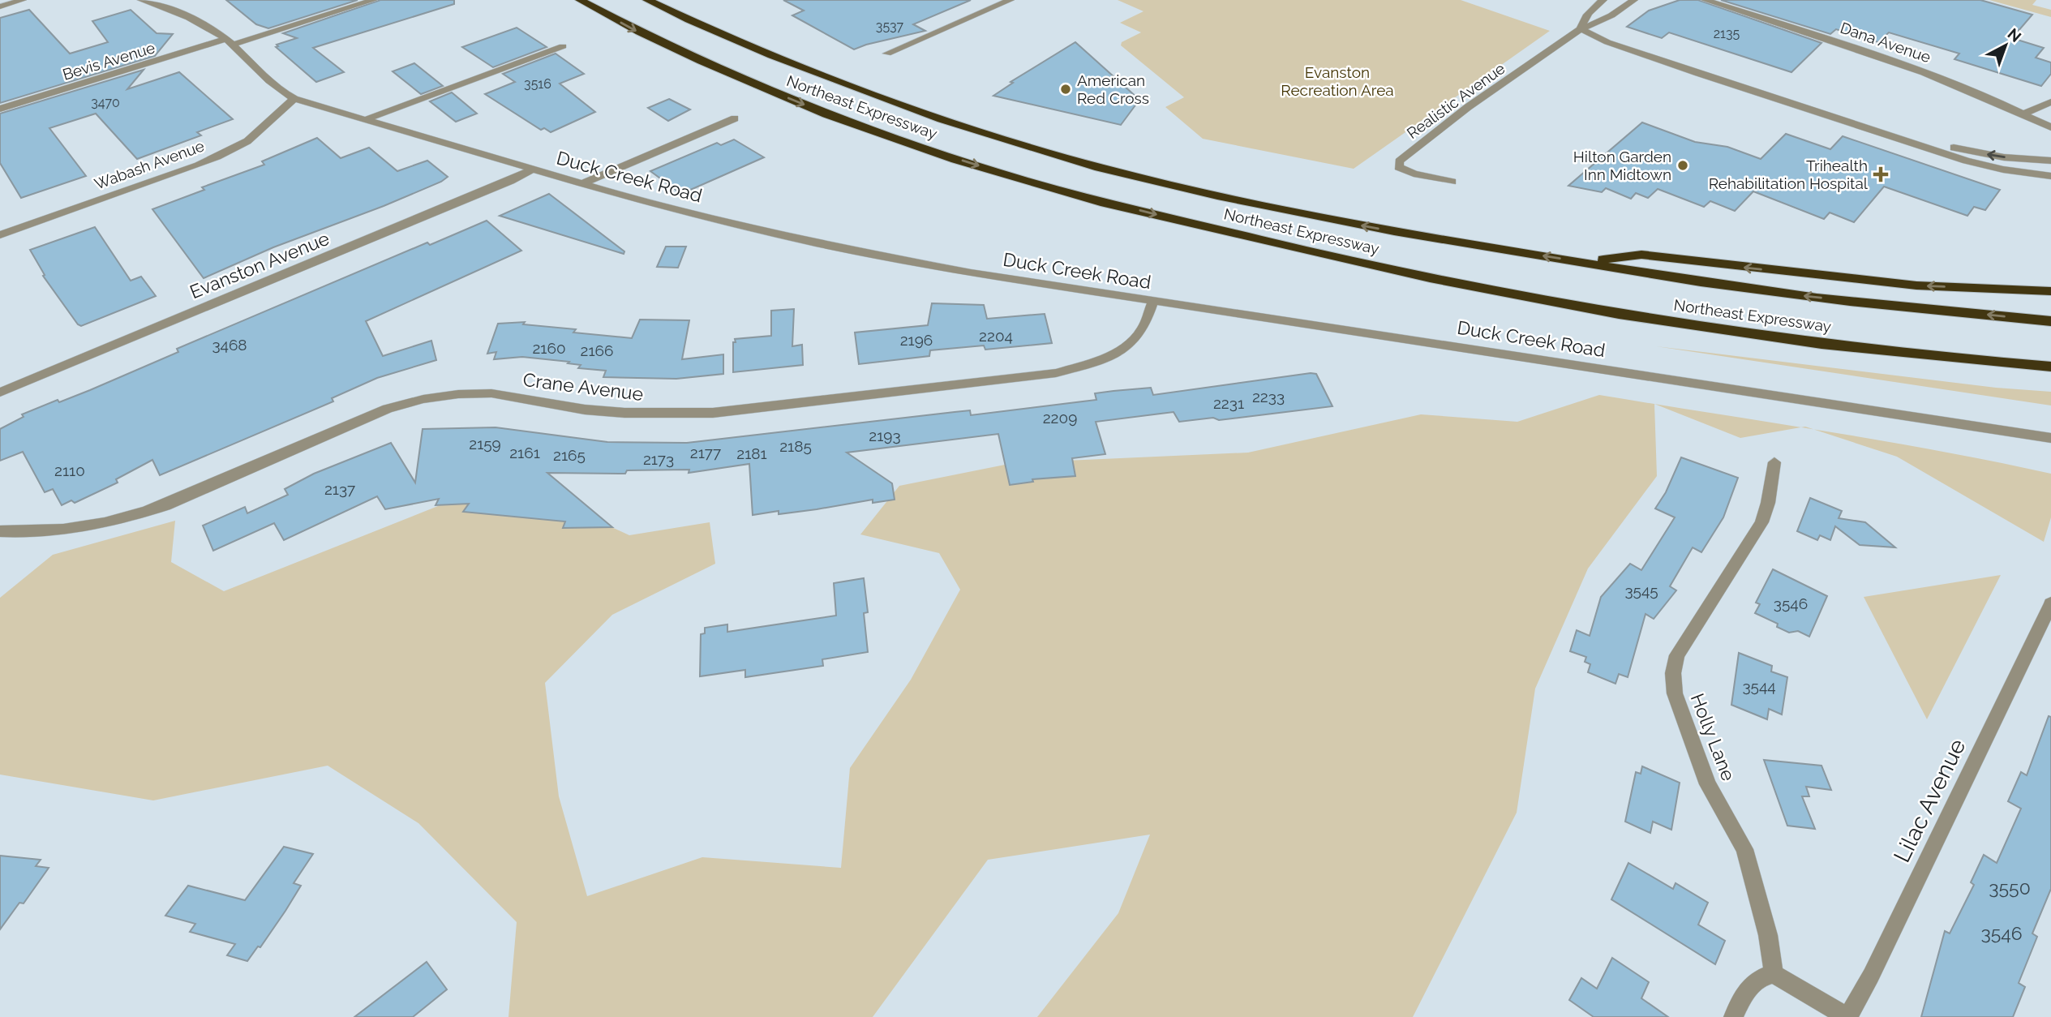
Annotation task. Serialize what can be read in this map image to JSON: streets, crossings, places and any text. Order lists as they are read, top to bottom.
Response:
{
  "streets": {
    "highway": ["Northeast Expressway"],
    "street": [
      "Dana Avenue",
      "Bevis Avenue",
      "Realistic Avenue",
      "Wabash Avenue",
      "Duck Creek Road",
      "Evanston Avenue",
      "Crane Avenue",
      "Holly Lane",
      "Lilac Avenue"
    ]
  },
  "crossings": [
    ["Bevis Avenue", "Duck Creek Road"],
    ["Wabash Avenue", "Duck Creek Road"],
    ["Duck Creek Road", "Evanston Avenue"],
    ["Duck Creek Road", "Crane Avenue"]
  ],
  "parks": ["Evanston Recreation Area"],
  "places": {
    "other": ["American Red Cross", "Hilton Garden Inn Midtown"],
    "health": ["Trihealth Rehabilitation Hospital"]
  },
  "house_numbers": [
    "3537",
    "2135",
    "3516",
    "3470",
    "2204",
    "2196",
    "3468",
    "2160",
    "2166",
    "2233",
    "2231",
    "2209",
    "2193",
    "2159",
    "2185",
    "2161",
    "2177",
    "2181",
    "2165",
    "2173",
    "2110",
    "2137",
    "3545",
    "3546",
    "3544",
    "3550",
    "3546"
  ],
  "north": "top right"
}
